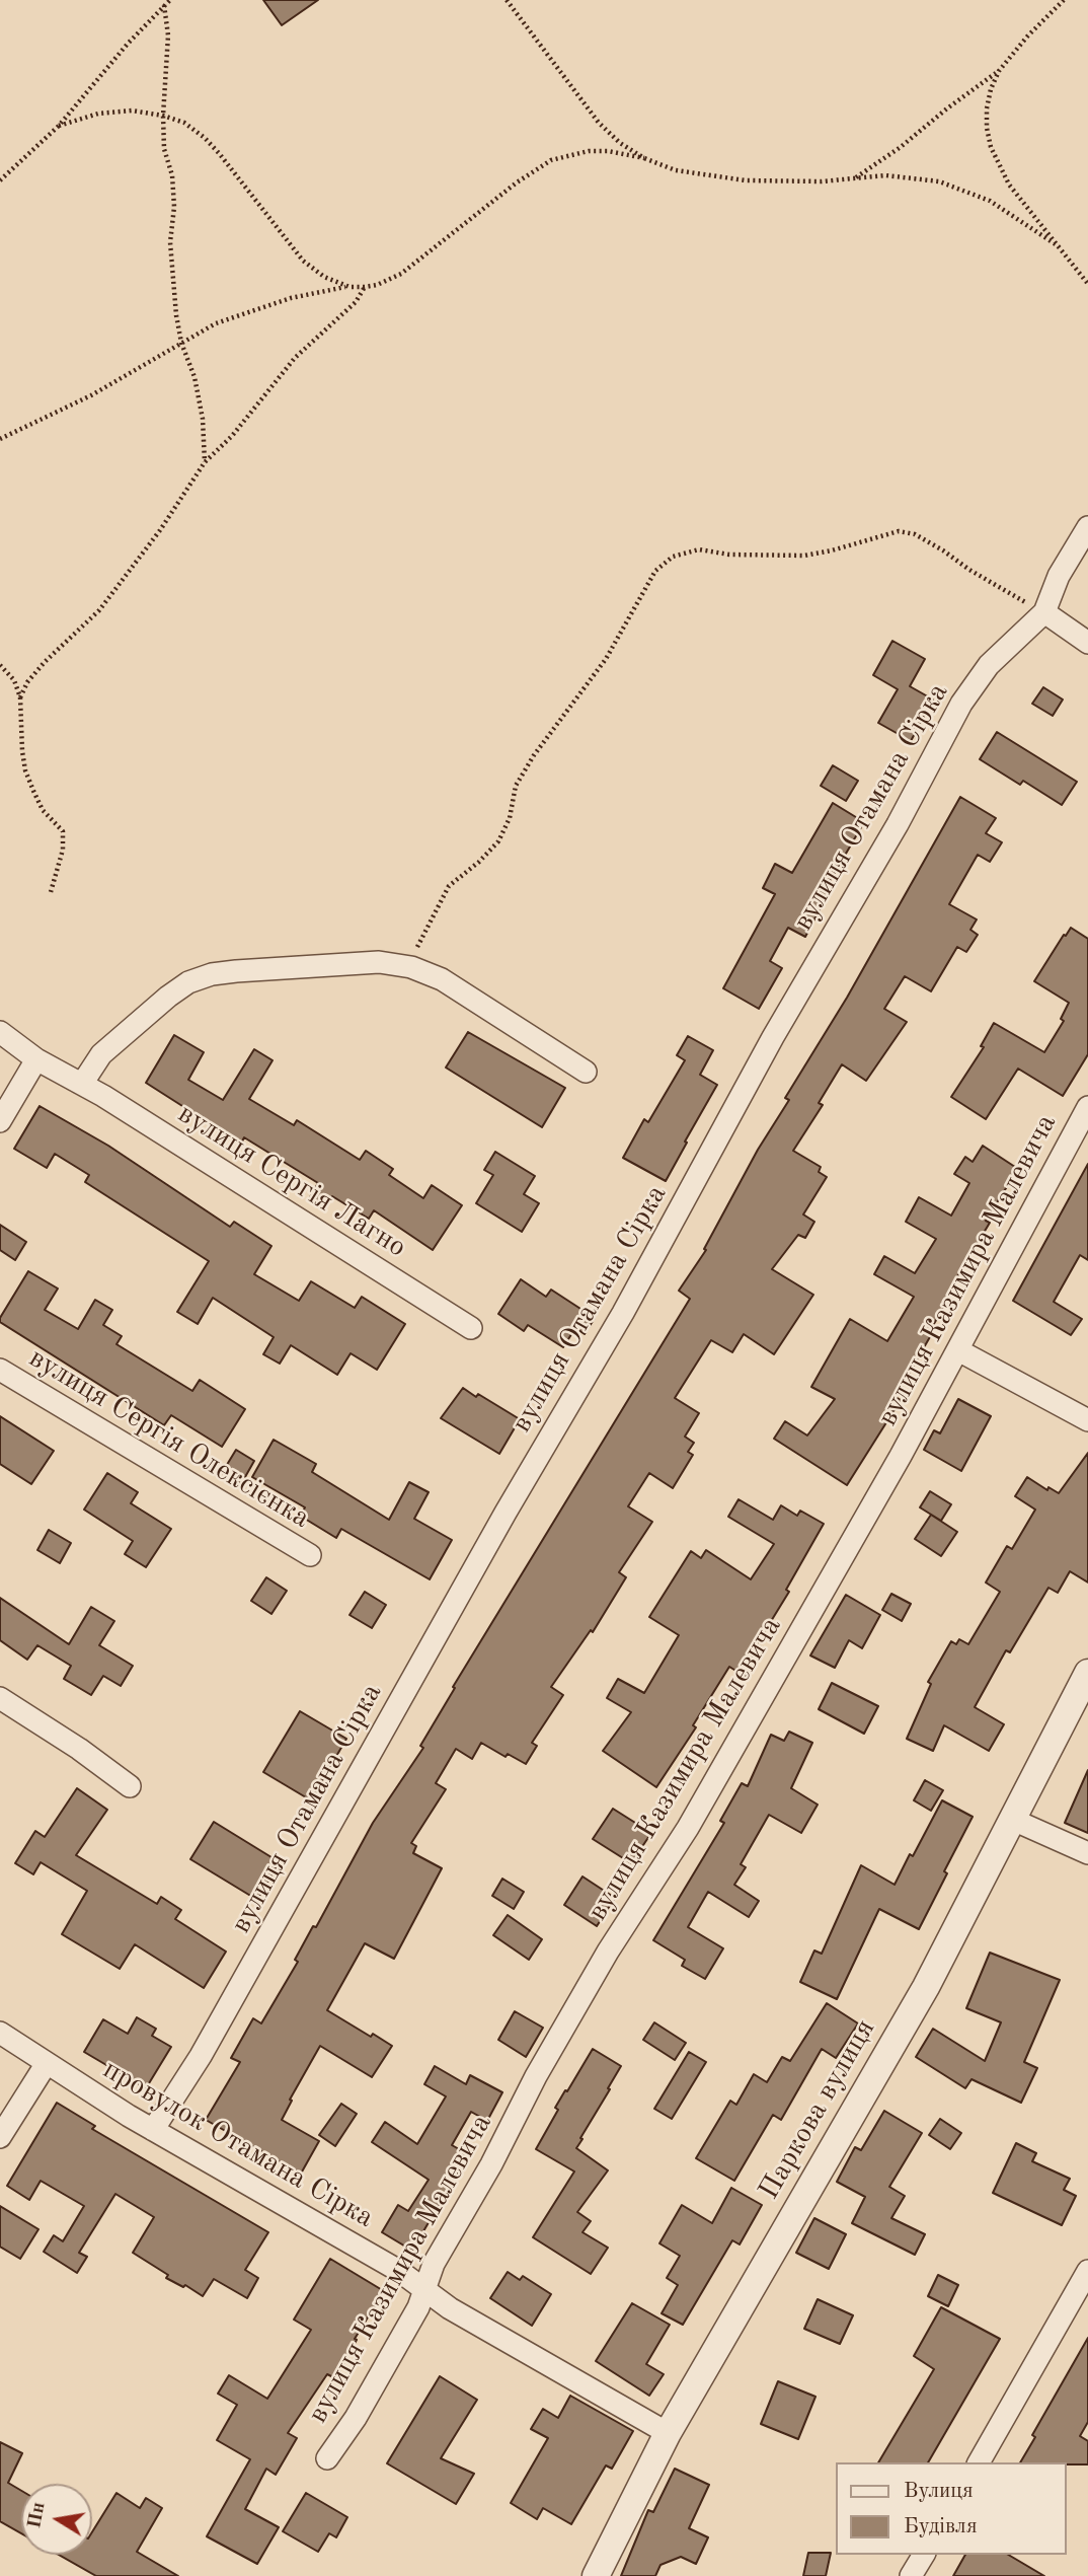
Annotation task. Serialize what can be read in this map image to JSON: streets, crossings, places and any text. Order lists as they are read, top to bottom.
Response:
{
  "streets": {
    "street": [
      "вулиця Отамана Сірка",
      "вулиця Сергія Лагно",
      "вулиця Казимира Малевича",
      "вулиця Сергія Олексієнка",
      "Паркова вулиця",
      "провулок Отамана Сірка"
    ]
  },
  "crossings": [
    ["вулиця Отамана Сірка", "провулок Отамана Сірка"],
    ["вулиця Казимира Малевича", "провулок Отамана Сірка"],
    ["Паркова вулиця", "провулок Отамана Сірка"]
  ],
  "legend": ["Вулиця", "Будівля"],
  "north": "left"
}
